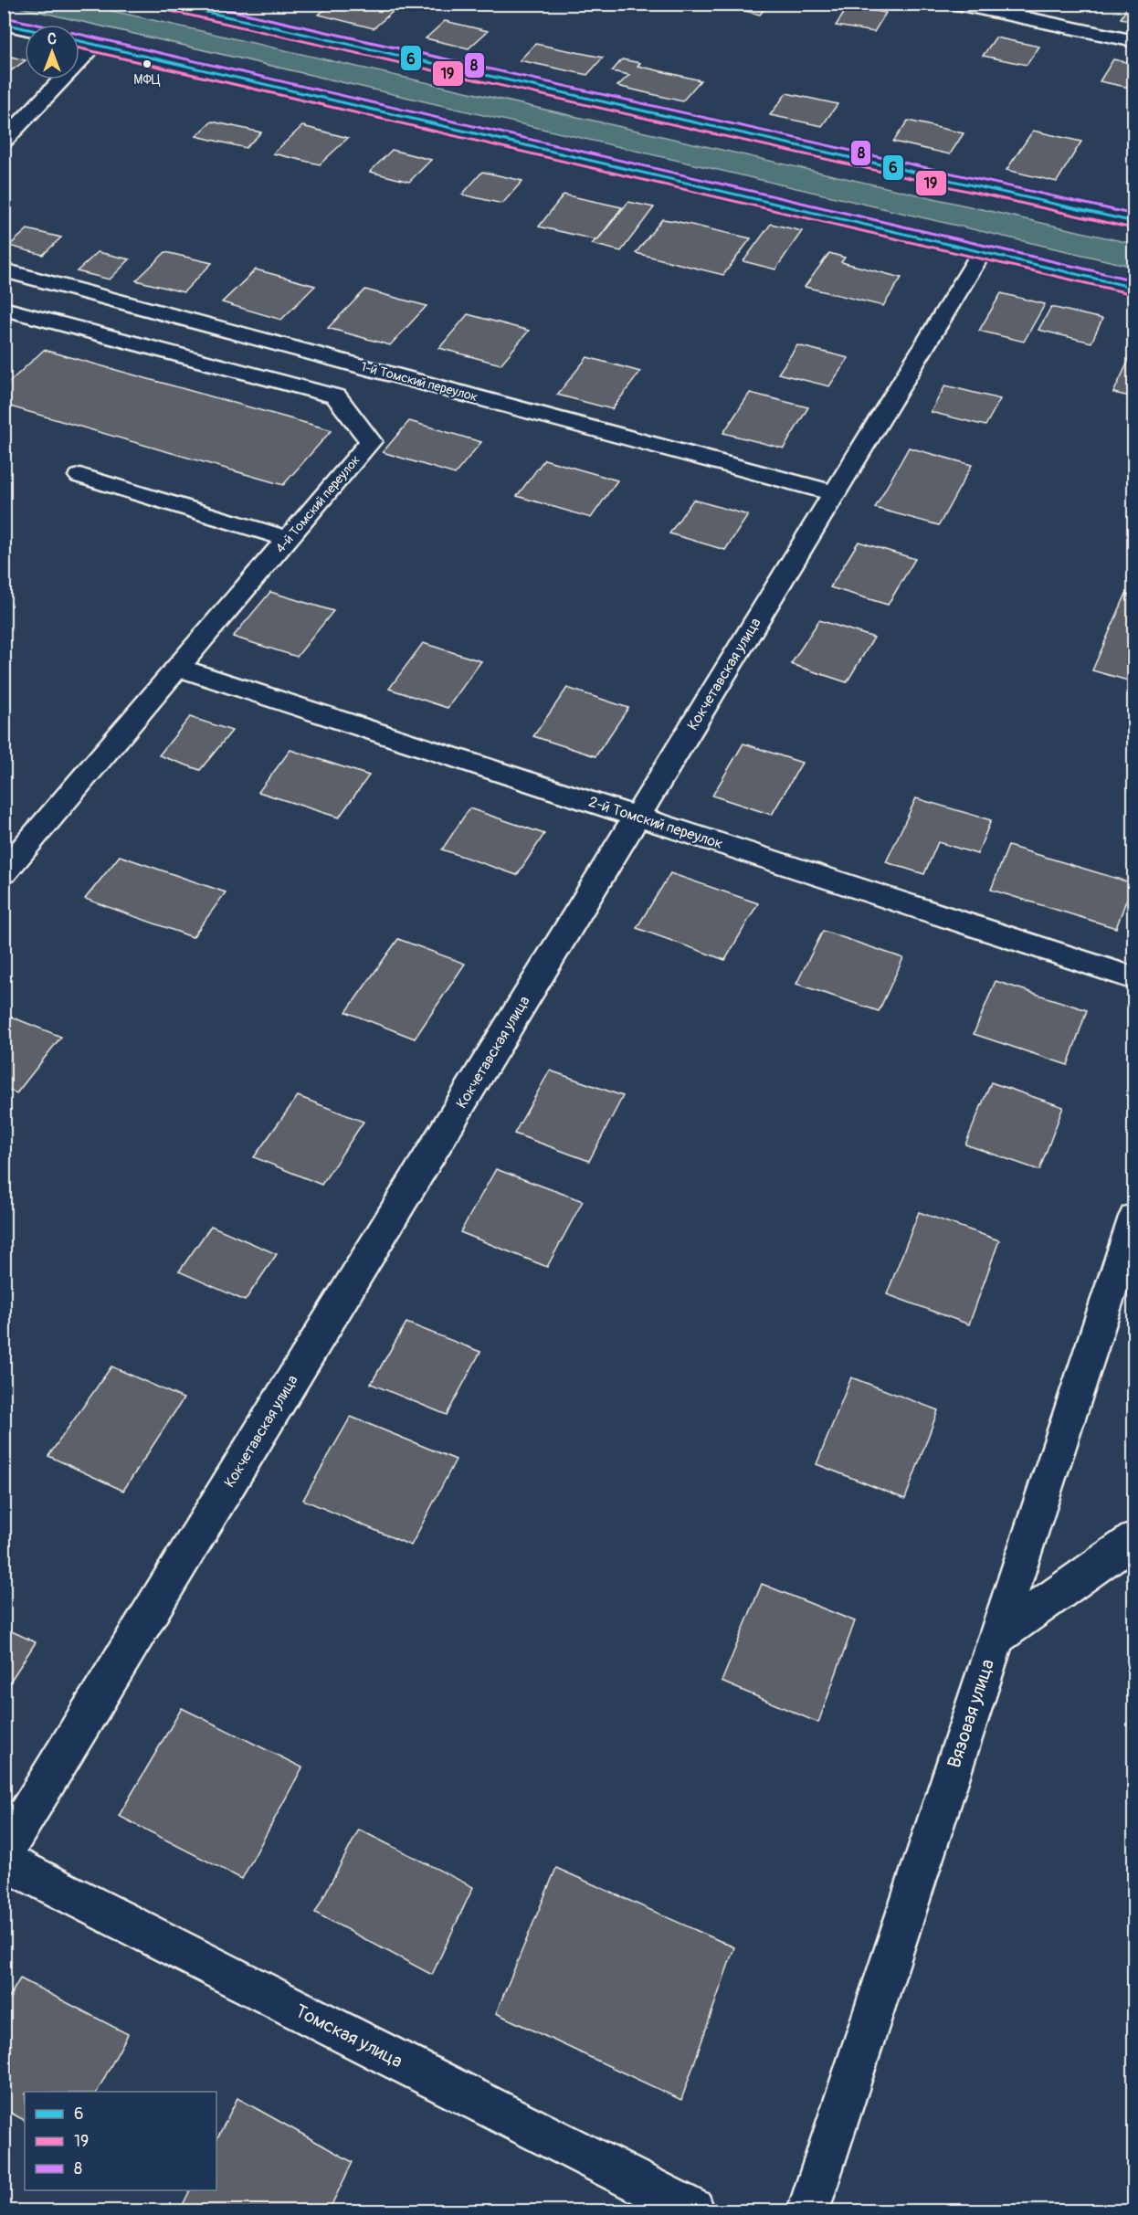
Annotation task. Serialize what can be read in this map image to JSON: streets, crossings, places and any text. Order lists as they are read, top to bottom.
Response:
{
  "streets": {
    "street": [
      "1-й Томский переулок",
      "4-й Томский переулок",
      "Кокчетавская улица",
      "2-й Томский переулок",
      "Вязовая улица",
      "Томская улица"
    ]
  },
  "crossings": [
    ["1-й Томский переулок", "Кокчетавская улица"],
    ["4-й Томский переулок", "2-й Томский переулок"],
    ["Кокчетавская улица", "2-й Томский переулок"]
  ],
  "places": ["МФЦ"],
  "lines": ["transit line 6", "transit line 8", "transit line 19"],
  "legend": ["6", "19", "8"],
  "north": "top"
}
